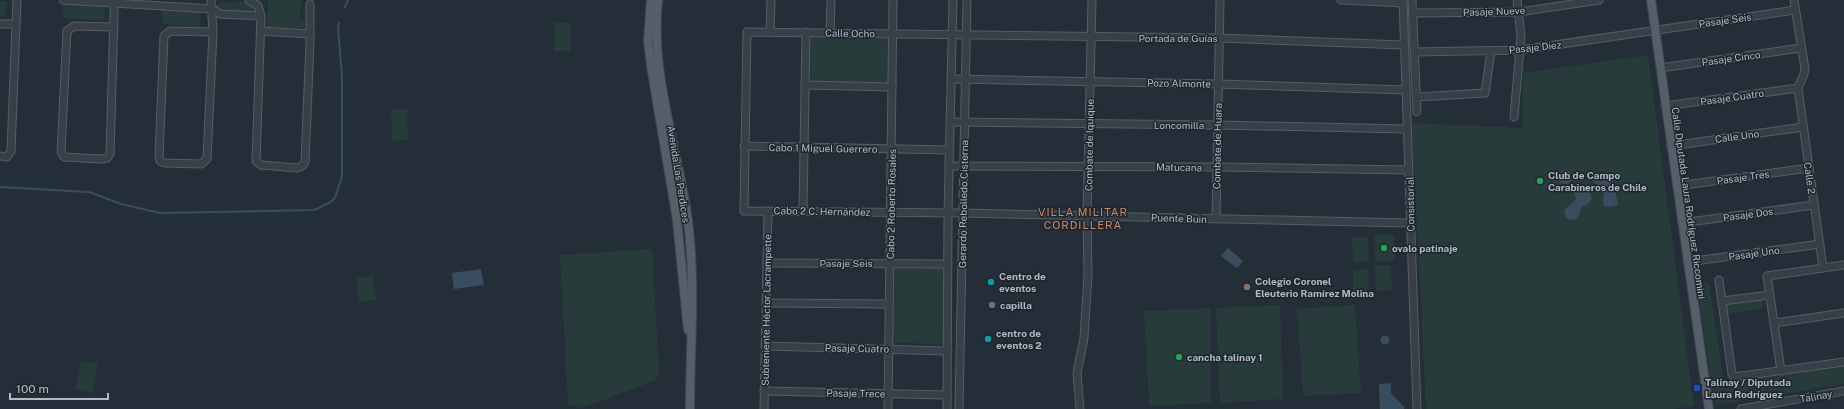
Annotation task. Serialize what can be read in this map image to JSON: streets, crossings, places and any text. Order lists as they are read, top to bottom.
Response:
{
  "streets": {
    "main road": ["Avenida Las Perdices", "Calle Diputada Laura Rodríguez Riccomini"],
    "street": [
      "Pasaje Nueve",
      "Pasaje Seis",
      "Calle Ocho",
      "Portada de Guías",
      "Pasaje Diez",
      "Pasaje Cinco",
      "Pozo Almonte",
      "Pasaje Cuatro",
      "Loncomilla",
      "Calle Uno",
      "Combate de Iquique",
      "Combate de Huara",
      "Cabo 1 Miguel Guerrero",
      "Matucana",
      "Pasaje Tres",
      "Calle 2",
      "Cabo 2 Roberto Rosales",
      "Gerardo Rebolledo Cisterna",
      "Consistorial",
      "Cabo 2 C. Hernández",
      "Pasaje Dos",
      "Puente Buin",
      "Pasaje Uno",
      "Subteniente Héctor Lacrampette",
      "Pasaje Trece",
      "Talinay"
    ]
  },
  "crossings": [
    ["Pasaje Seis", "Pasaje Diez"],
    ["Pasaje Seis", "Calle Diputada Laura Rodríguez Riccomini"],
    ["Pasaje Seis", "Cabo 2 Roberto Rosales"],
    ["Pasaje Seis", "Gerardo Rebolledo Cisterna"],
    ["Pasaje Seis", "Subteniente Héctor Lacrampette"],
    ["Calle Ocho", "Portada de Guías"],
    ["Calle Ocho", "Cabo 1 Miguel Guerrero"],
    ["Calle Ocho", "Cabo 2 Roberto Rosales"],
    ["Calle Ocho", "Gerardo Rebolledo Cisterna"],
    ["Calle Ocho", "Cabo 2 C. Hernández"],
    ["Portada de Guías", "Combate de Iquique"],
    ["Portada de Guías", "Combate de Huara"],
    ["Portada de Guías", "Gerardo Rebolledo Cisterna"],
    ["Portada de Guías", "Consistorial"],
    ["Pasaje Diez", "Calle Diputada Laura Rodríguez Riccomini"],
    ["Pasaje Cinco", "Calle Diputada Laura Rodríguez Riccomini"],
    ["Pozo Almonte", "Combate de Iquique"],
    ["Pozo Almonte", "Combate de Huara"],
    ["Pozo Almonte", "Gerardo Rebolledo Cisterna"],
    ["Pozo Almonte", "Consistorial"],
    ["Pasaje Cuatro", "Calle 2"],
    ["Pasaje Cuatro", "Calle Diputada Laura Rodríguez Riccomini"],
    ["Pasaje Cuatro", "Cabo 2 Roberto Rosales"],
    ["Pasaje Cuatro", "Gerardo Rebolledo Cisterna"],
    ["Pasaje Cuatro", "Subteniente Héctor Lacrampette"],
    ["Loncomilla", "Combate de Iquique"],
    ["Loncomilla", "Combate de Huara"],
    ["Loncomilla", "Gerardo Rebolledo Cisterna"],
    ["Loncomilla", "Consistorial"],
    ["Calle Uno", "Calle 2"],
    ["Calle Uno", "Calle Diputada Laura Rodríguez Riccomini"],
    ["Combate de Iquique", "Matucana"],
    ["Combate de Iquique", "Puente Buin"],
    ["Combate de Huara", "Matucana"],
    ["Combate de Huara", "Puente Buin"],
    ["Cabo 1 Miguel Guerrero", "Cabo 2 Roberto Rosales"],
    ["Cabo 1 Miguel Guerrero", "Gerardo Rebolledo Cisterna"],
    ["Cabo 1 Miguel Guerrero", "Cabo 2 C. Hernández"],
    ["Matucana", "Gerardo Rebolledo Cisterna"],
    ["Matucana", "Consistorial"],
    ["Pasaje Tres", "Calle 2"],
    ["Pasaje Tres", "Calle Diputada Laura Rodríguez Riccomini"],
    ["Calle 2", "Pasaje Dos"],
    ["Calle 2", "Pasaje Uno"],
    ["Calle Diputada Laura Rodríguez Riccomini", "Pasaje Dos"],
    ["Calle Diputada Laura Rodríguez Riccomini", "Pasaje Uno"],
    ["Cabo 2 Roberto Rosales", "Cabo 2 C. Hernández"],
    ["Cabo 2 Roberto Rosales", "Pasaje Trece"],
    ["Gerardo Rebolledo Cisterna", "Cabo 2 C. Hernández"],
    ["Gerardo Rebolledo Cisterna", "Puente Buin"],
    ["Gerardo Rebolledo Cisterna", "Pasaje Trece"],
    ["Consistorial", "Puente Buin"],
    ["Cabo 2 C. Hernández", "Puente Buin"],
    ["Cabo 2 C. Hernández", "Subteniente Héctor Lacrampette"],
    ["Subteniente Héctor Lacrampette", "Pasaje Trece"]
  ],
  "districts": ["VILLA MILITAR CORDILLERA"],
  "places": {
    "other": [
      "Club de Campo Carabineros de Chile",
      "ovalo patinaje",
      "Centro de eventos",
      "Colegio Coronel Eleuterio Ramírez Molina",
      "capilla",
      "centro de eventos 2",
      "cancha talinay 1"
    ],
    "transit": ["Talinay / Diputada Laura Rodríguez"]
  },
  "scale_bar": "100 m"
}
